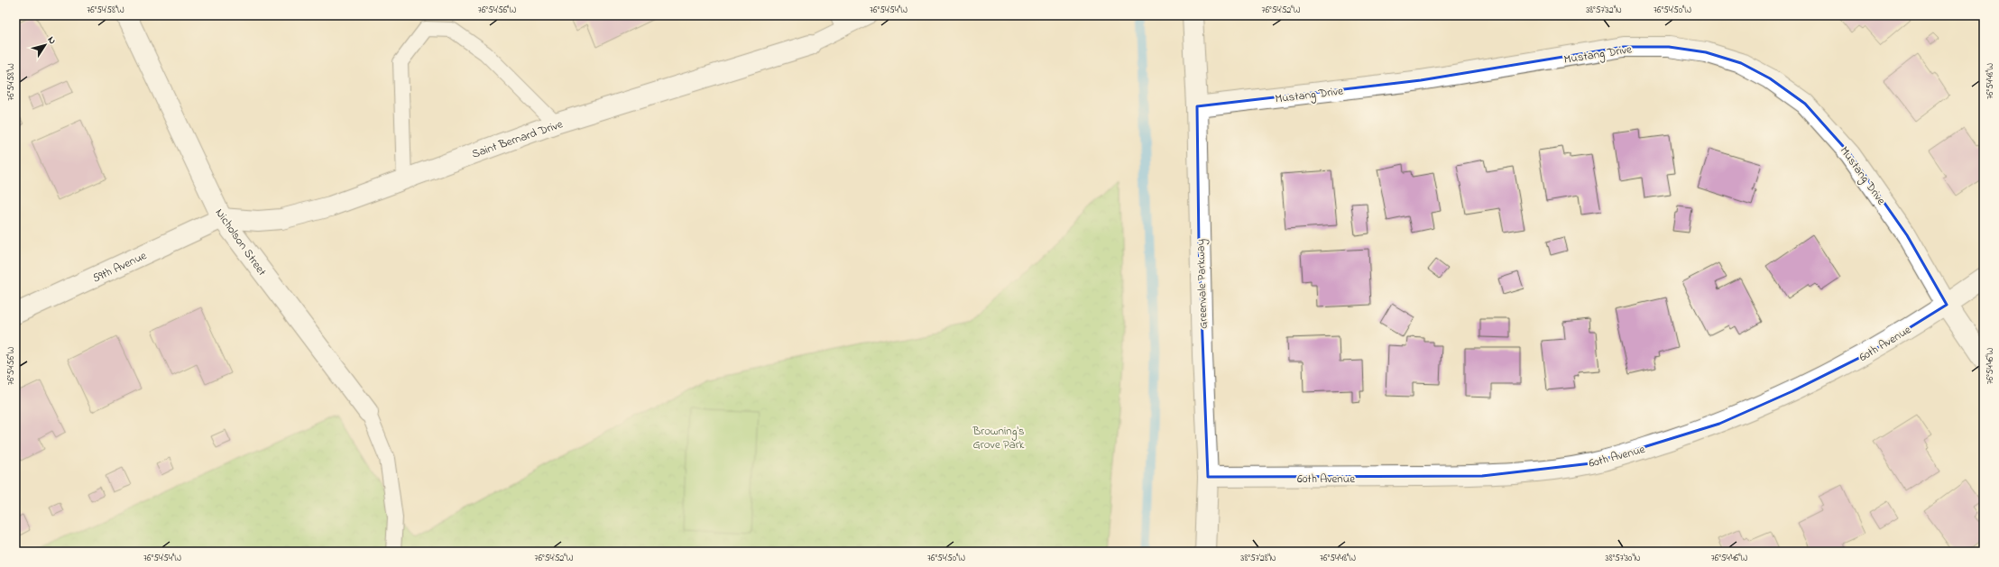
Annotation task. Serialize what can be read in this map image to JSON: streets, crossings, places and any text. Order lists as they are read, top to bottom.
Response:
{
  "streets": {
    "street": [
      "Mustang Drive",
      "Saint Bernard Drive",
      "Nicholson Street",
      "59th Avenue",
      "Greenvale Parkway",
      "60th Avenue"
    ]
  },
  "crossings": [
    ["Mustang Drive", "Greenvale Parkway"],
    ["Mustang Drive", "60th Avenue"],
    ["Saint Bernard Drive", "Nicholson Street"],
    ["Saint Bernard Drive", "59th Avenue"],
    ["Nicholson Street", "59th Avenue"],
    ["Greenvale Parkway", "60th Avenue"]
  ],
  "parks": ["Browning's Grove Park"],
  "north": "top right",
  "coordinates": [
    "76°54'58\"W",
    "76°54'56\"W",
    "76°54'54\"W",
    "76°54'52\"W",
    "38°57'32\"N",
    "76°54'50\"W",
    "76°54'48\"W",
    "76°54'46\"W",
    "38°57'28\"N",
    "38°57'30\"N"
  ]
}
